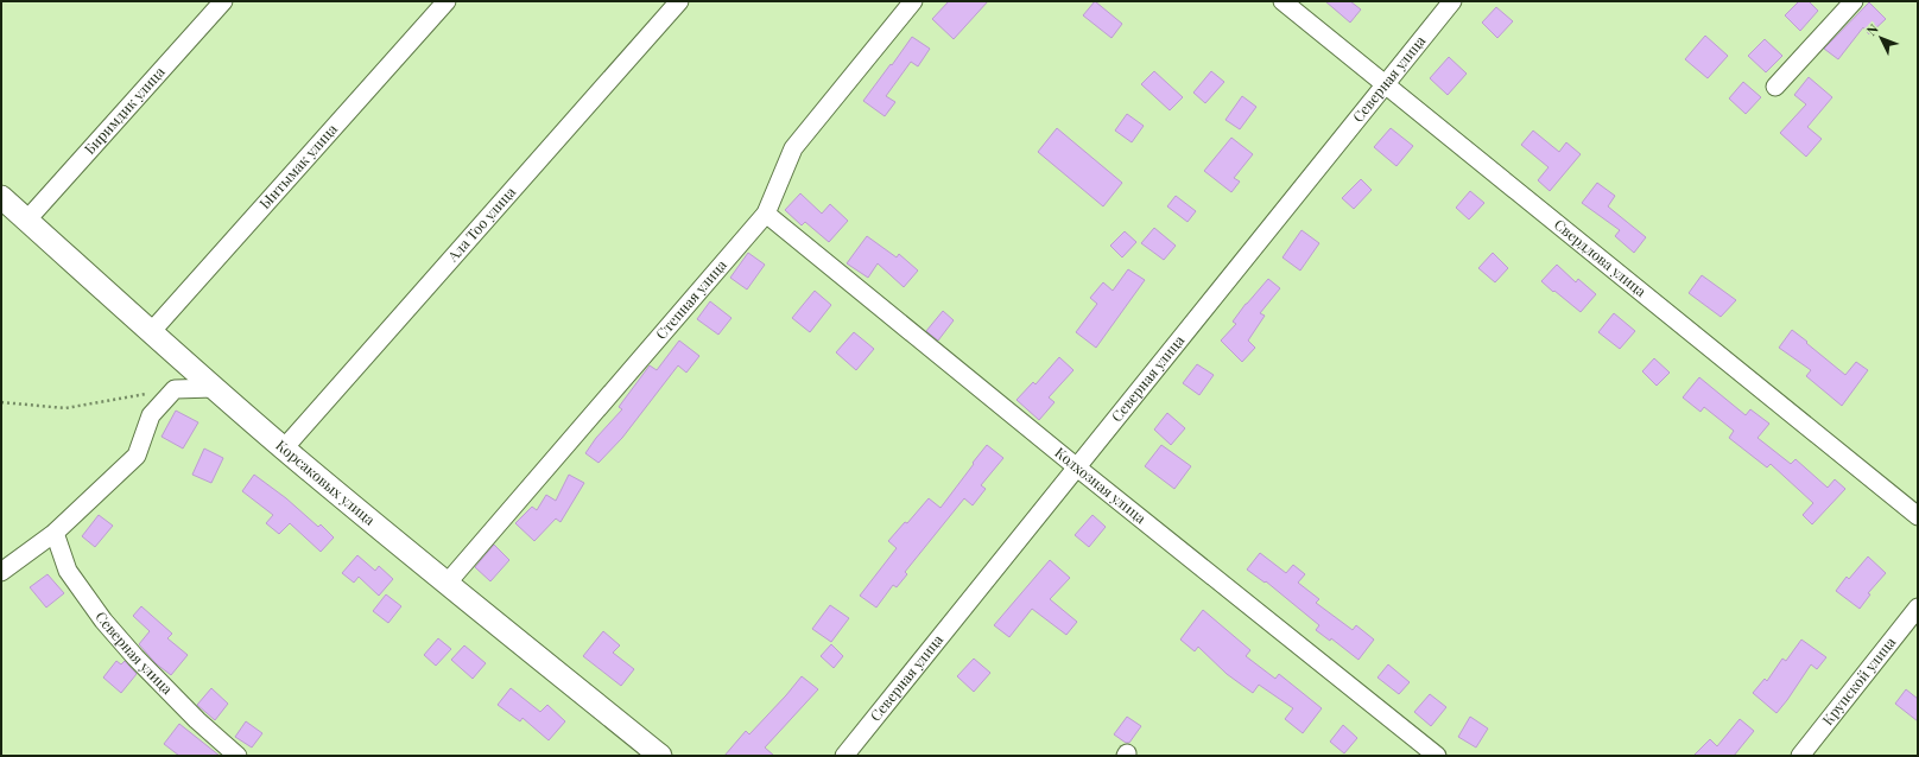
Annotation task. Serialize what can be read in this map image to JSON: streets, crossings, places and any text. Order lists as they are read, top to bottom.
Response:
{
  "streets": {
    "street": [
      "Северная улица",
      "Биримдик улица",
      "Ынтымак улица",
      "Ала Тоо улица",
      "Свердлова улица",
      "Степная улица",
      "Корсаковых улица",
      "Колхозная улица",
      "Крупской улица"
    ]
  },
  "crossings": [
    ["Северная улица", "Свердлова улица"],
    ["Северная улица", "Колхозная улица"],
    ["Биримдик улица", "Корсаковых улица"],
    ["Ынтымак улица", "Корсаковых улица"],
    ["Ала Тоо улица", "Корсаковых улица"],
    ["Степная улица", "Корсаковых улица"],
    ["Степная улица", "Колхозная улица"]
  ],
  "north": "top left"
}
